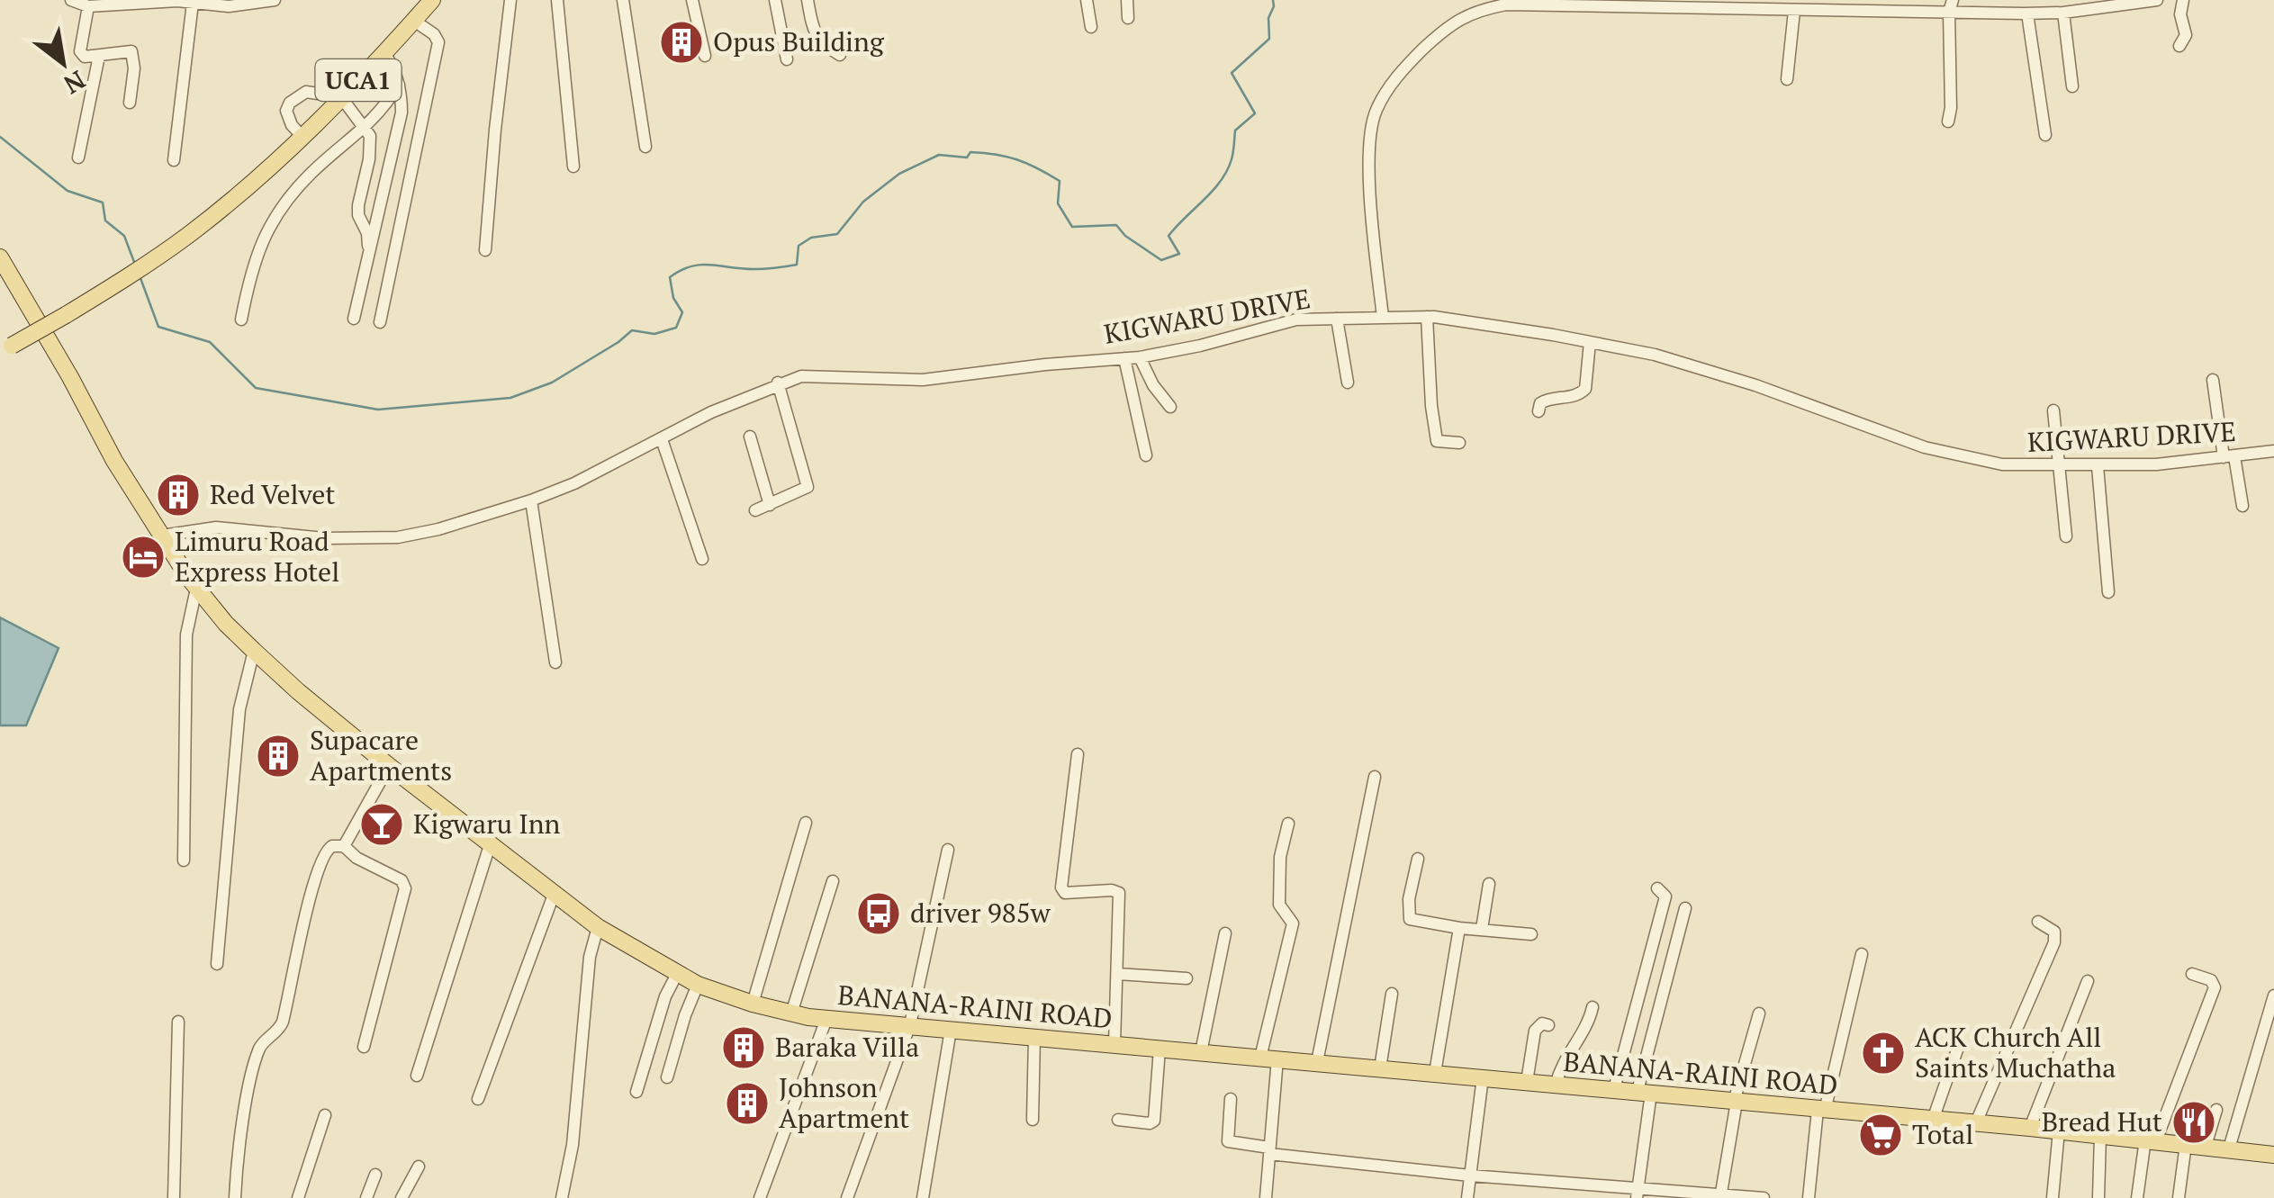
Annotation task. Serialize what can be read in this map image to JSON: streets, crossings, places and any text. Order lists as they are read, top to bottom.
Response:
{
  "streets": {
    "main road": ["UCA1", "BANANA-RAINI ROAD"],
    "street": ["KIGWARU DRIVE"]
  },
  "crossings": [
    ["KIGWARU DRIVE", "BANANA-RAINI ROAD"]
  ],
  "places": {
    "building": [
      "Opus Building",
      "Red Velvet",
      "Supacare Apartments",
      "Baraka Villa",
      "Johnson Apartment"
    ],
    "hotel": ["Limuru Road Express Hotel"],
    "bar": ["Kigwaru Inn"],
    "bus stop": ["driver 985w"],
    "church": ["ACK Church All Saints Muchatha"],
    "restaurant": ["Bread Hut"],
    "supermarket": ["Total"]
  },
  "north": "bottom right"
}
